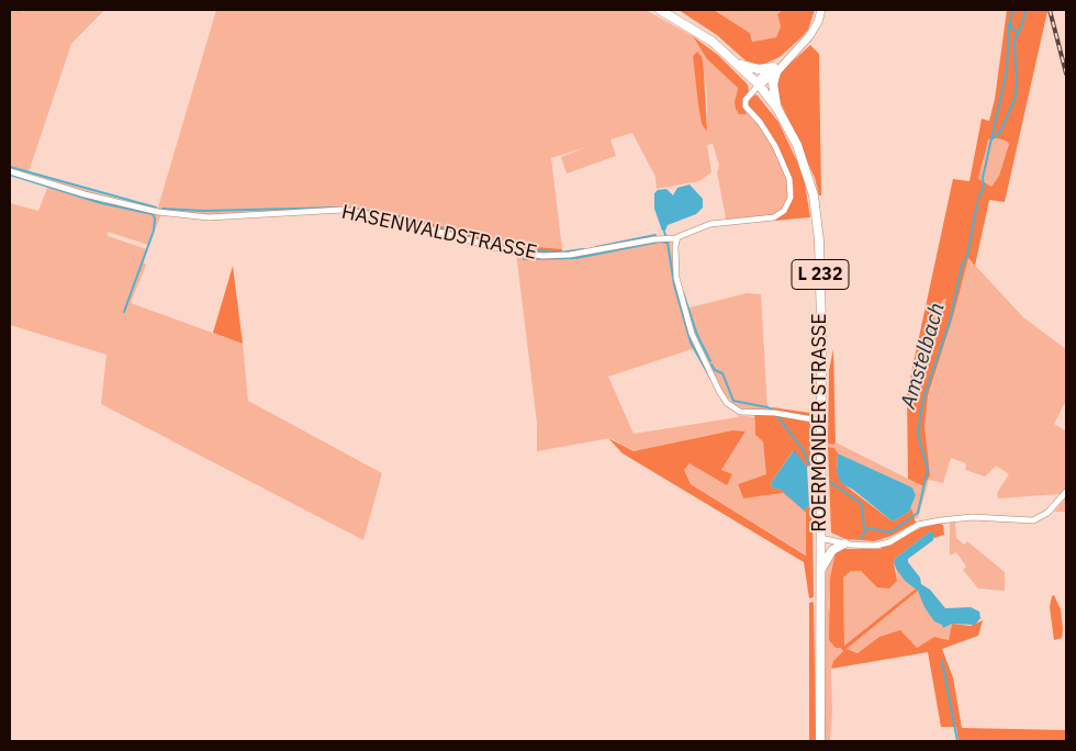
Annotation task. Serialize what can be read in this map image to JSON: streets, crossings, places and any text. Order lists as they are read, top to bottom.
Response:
{
  "streets": {
    "main road": ["L 232", "ROERMONDER STRASSE"],
    "street": ["HASENWALDSTRASSE"]
  },
  "crossings": [
    ["HASENWALDSTRASSE", "L 232"],
    ["HASENWALDSTRASSE", "ROERMONDER STRASSE"],
    ["L 232", "ROERMONDER STRASSE"]
  ],
  "water": ["Amstelbach"]
}
